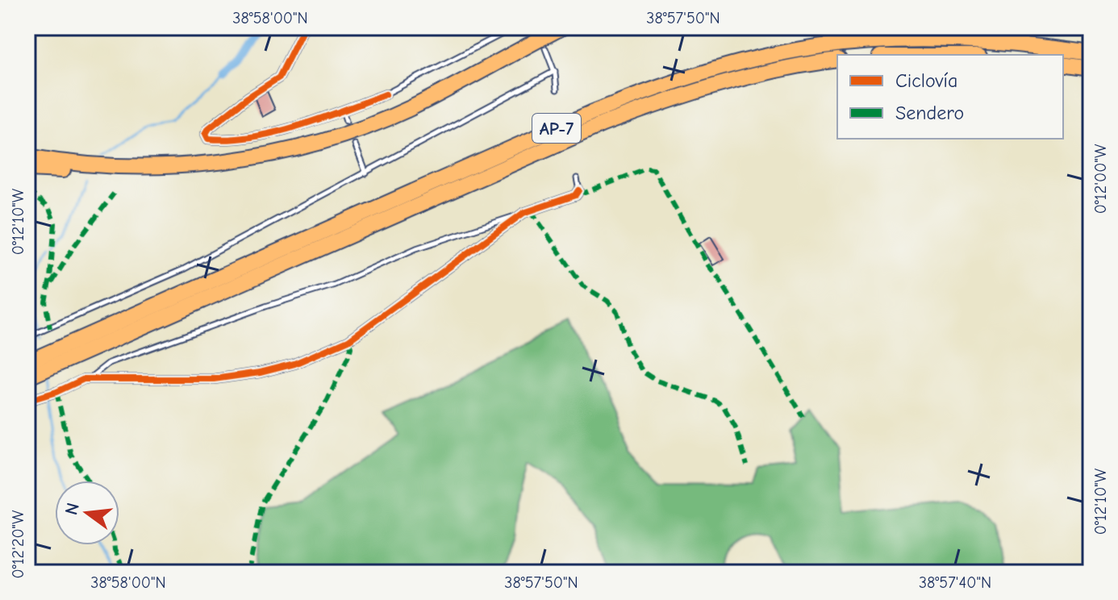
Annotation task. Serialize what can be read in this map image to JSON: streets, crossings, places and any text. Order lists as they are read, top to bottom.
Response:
{
  "streets": {
    "highway": ["AP-7"]
  },
  "legend": ["Ciclovía", "Sendero"],
  "north": "left",
  "coordinates": [
    "38°58'00\"N",
    "38°57'50\"N",
    "0°12'00\"W",
    "0°12'10\"W",
    "0°12'20\"W",
    "38°57'40\"N"
  ]
}
